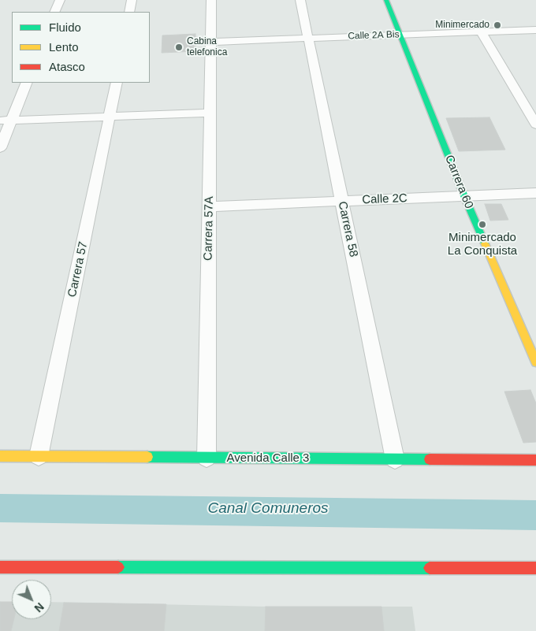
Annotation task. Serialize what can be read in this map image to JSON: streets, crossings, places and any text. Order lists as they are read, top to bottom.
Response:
{
  "streets": {
    "main road": ["Carrera 60", "Avenida Calle 3"],
    "street": [
      "Calle 2A Bis",
      "Calle 2C",
      "Carrera 57A",
      "Carrera 58",
      "Carrera 57"
    ]
  },
  "crossings": [
    ["Calle 2A Bis", "Carrera 60"],
    ["Calle 2A Bis", "Carrera 57A"],
    ["Calle 2A Bis", "Carrera 58"],
    ["Carrera 60", "Calle 2C"],
    ["Calle 2C", "Carrera 57A"],
    ["Calle 2C", "Carrera 58"],
    ["Carrera 57A", "Avenida Calle 3"],
    ["Carrera 58", "Avenida Calle 3"],
    ["Carrera 57", "Avenida Calle 3"]
  ],
  "water": ["Canal Comuneros"],
  "places": ["Minimercado", "Cabina telefonica", "Minimercado La Conquista"],
  "legend": ["Fluido", "Lento", "Atasco"],
  "north": "bottom right"
}
